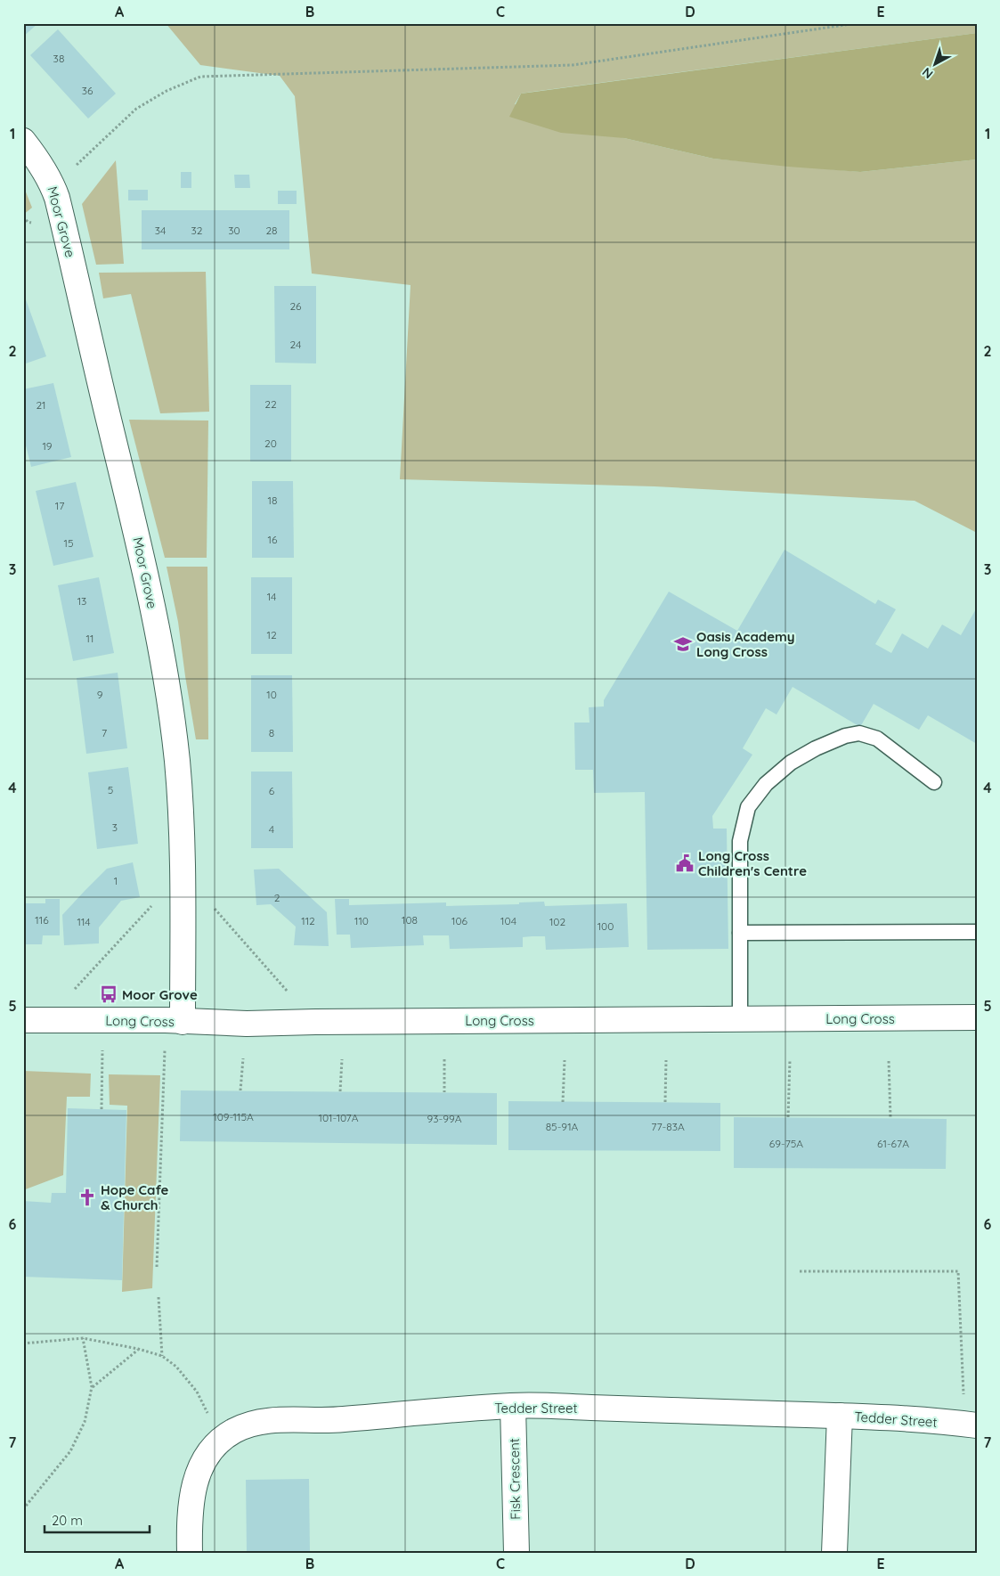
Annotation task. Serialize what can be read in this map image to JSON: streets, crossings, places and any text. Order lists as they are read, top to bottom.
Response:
{
  "streets": {
    "street": [
      "Moor Grove",
      "Long Cross",
      "Tedder Street",
      "Fisk Crescent"
    ]
  },
  "crossings": [
    ["Moor Grove", "Long Cross"],
    ["Tedder Street", "Fisk Crescent"]
  ],
  "places": {
    "school or university": ["Oasis Academy Long Cross"],
    "public building": ["Long Cross Children's Centre"],
    "bus stop": ["Moor Grove"],
    "church": ["Hope Cafe & Church"]
  },
  "house_numbers": [
    "38",
    "36",
    "34",
    "32",
    "30",
    "28",
    "26",
    "24",
    "22",
    "21",
    "20",
    "19",
    "18",
    "17",
    "16",
    "15",
    "14",
    "13",
    "12",
    "11",
    "9",
    "10",
    "7",
    "8",
    "5",
    "6",
    "3",
    "4",
    "1",
    "2",
    "116",
    "108",
    "112",
    "110",
    "106",
    "104",
    "114",
    "102",
    "100",
    "109-115A",
    "101-107A",
    "93-99A",
    "85-91A",
    "77-83A",
    "69-75A",
    "61-67A"
  ],
  "scale_bar": "20 m",
  "north": "bottom left",
  "grid": {
    "columns": [
      "A",
      "B",
      "C",
      "D",
      "E"
    ],
    "rows": [
      "1",
      "2",
      "3",
      "4",
      "5",
      "6",
      "7"
    ]
  }
}
